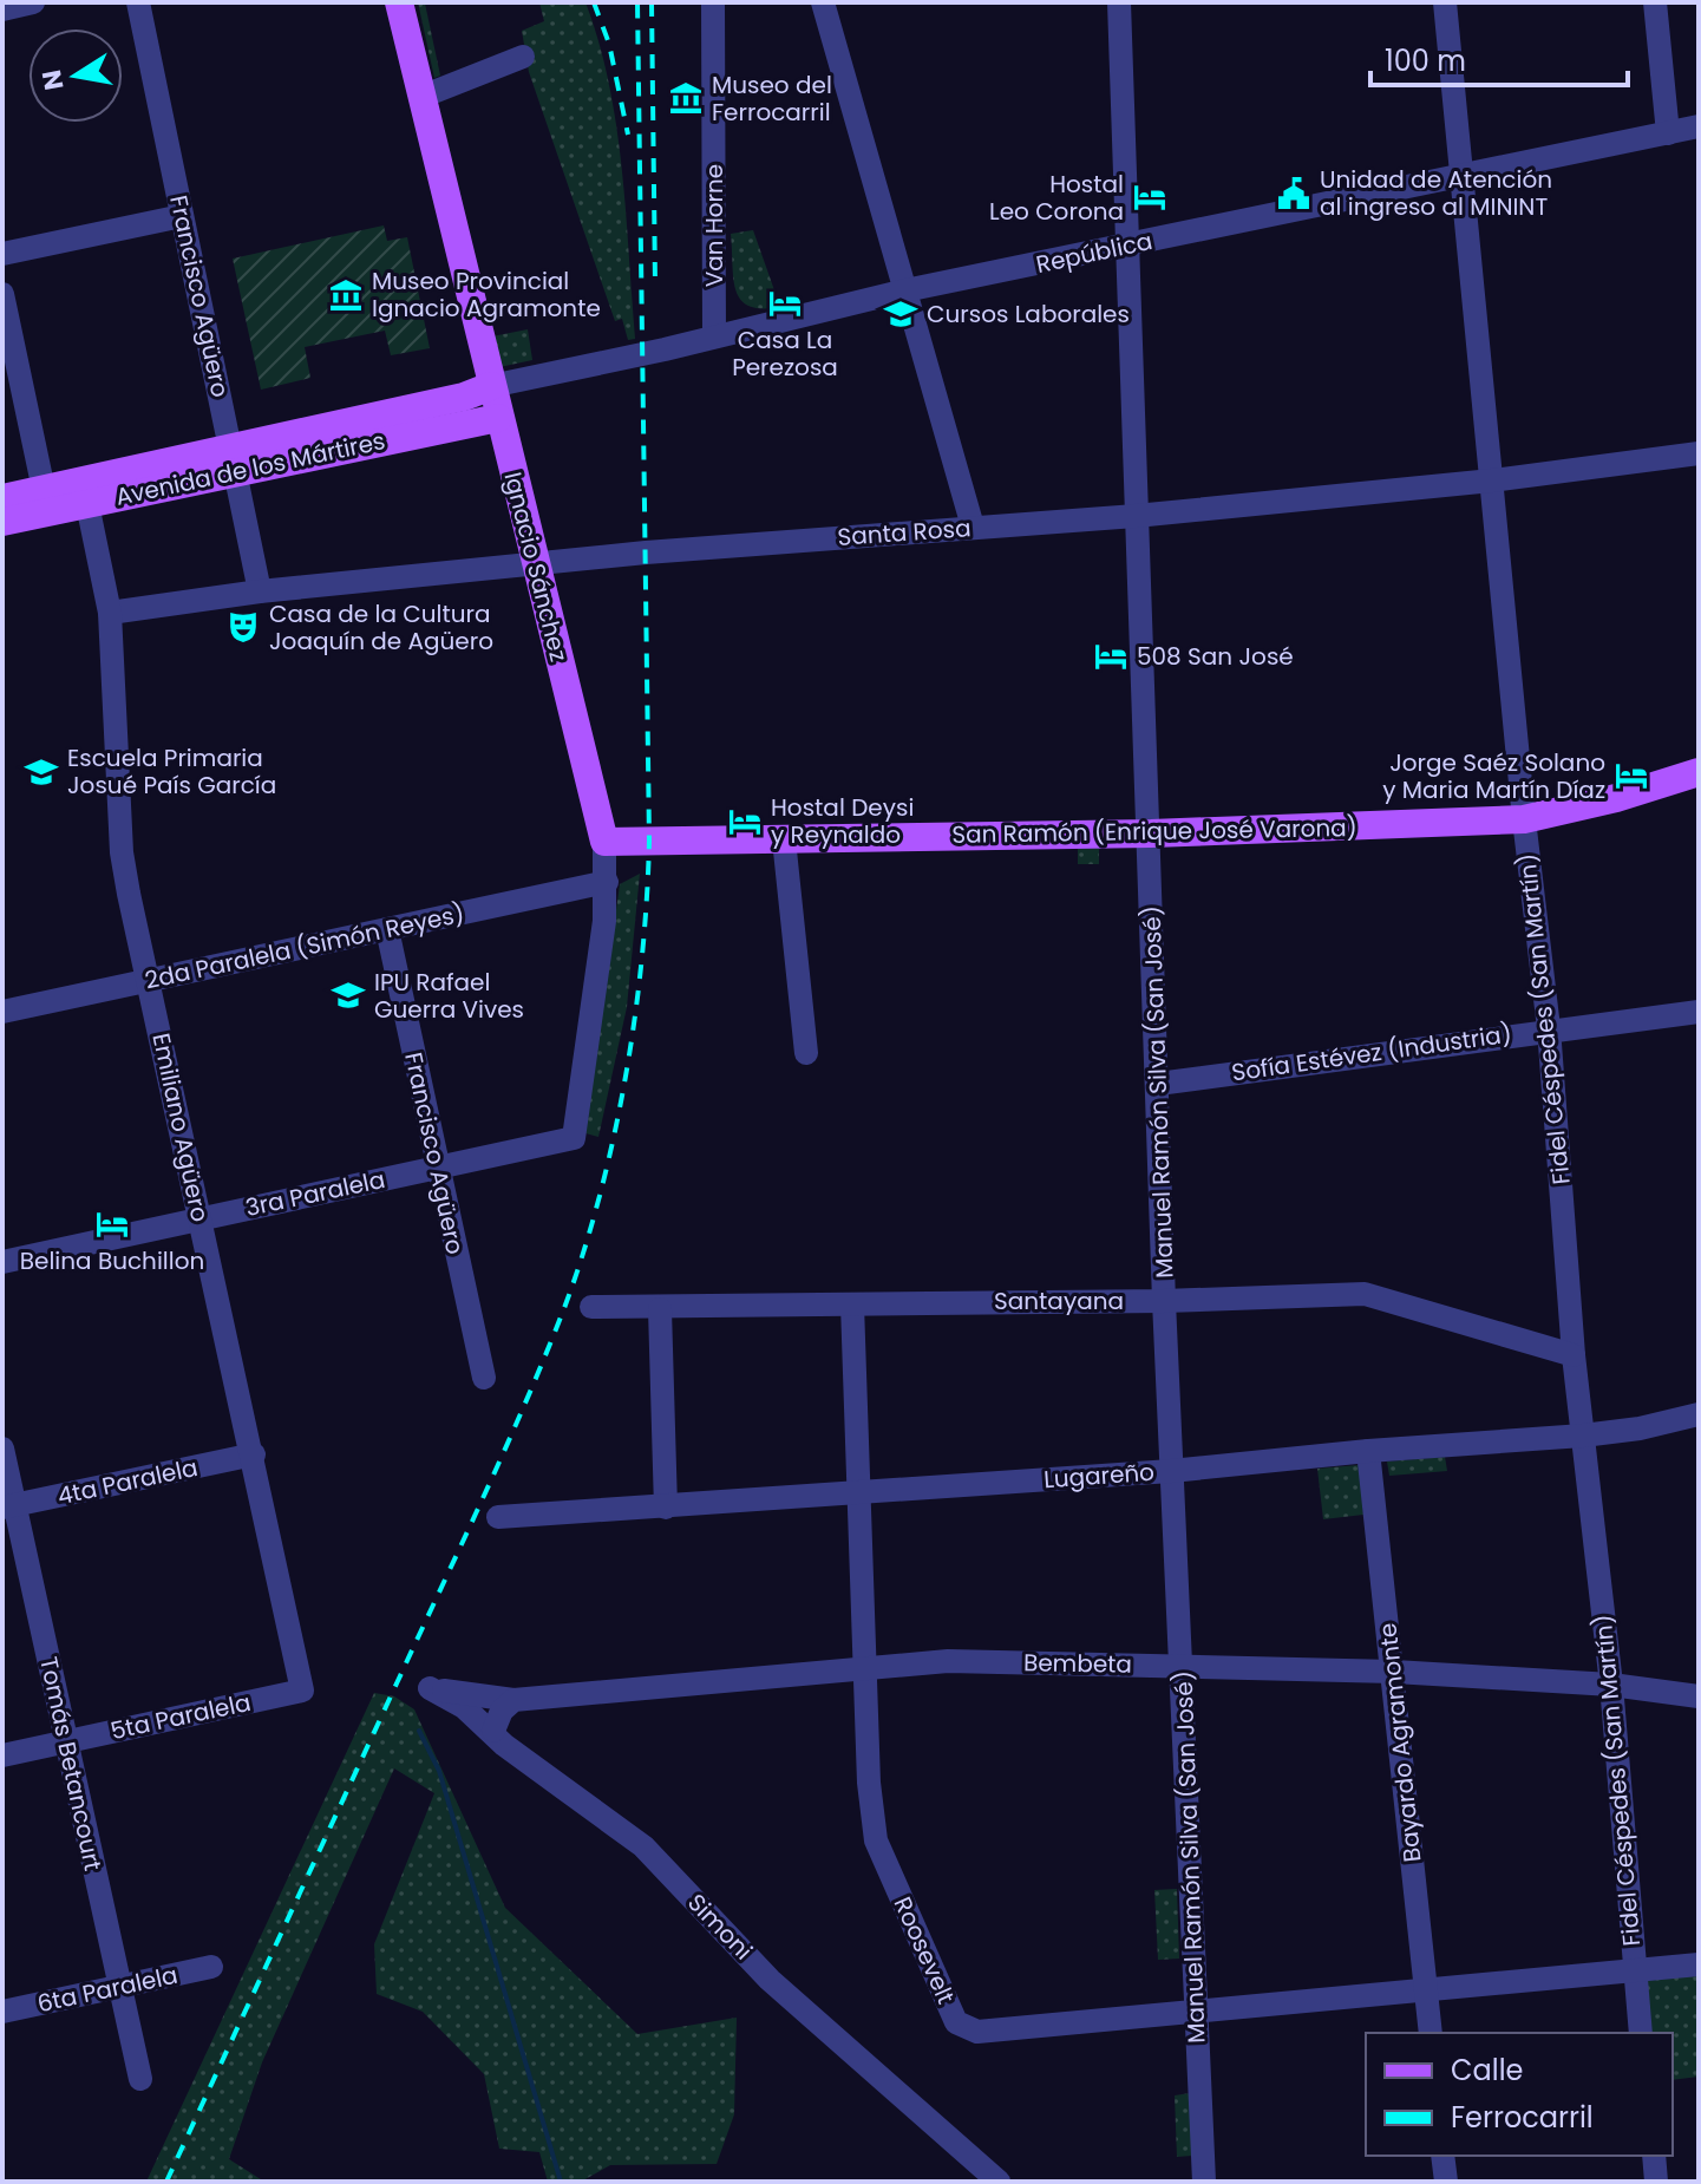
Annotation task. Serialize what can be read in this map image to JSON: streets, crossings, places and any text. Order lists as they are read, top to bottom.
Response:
{
  "streets": {
    "main road": ["Avenida de los Mártires", "Ignacio Sánchez", "San Ramón (Enrique José Varona)"],
    "street": [
      "Van Horne",
      "República",
      "Francisco Agüero",
      "Santa Rosa",
      "2da Paralela (Simón Reyes)",
      "Fidel Céspedes (San Martín)",
      "Sofía Estévez (Industria)",
      "Manuel Ramón Silva (San José)",
      "Emiliano Agüero",
      "3ra Paralela",
      "Santayana",
      "Lugareño",
      "4ta Paralela",
      "Bembeta",
      "5ta Paralela",
      "Bayardo Agramonte",
      "Tomás Betancourt",
      "Simoni",
      "Roosevelt",
      "6ta Paralela"
    ]
  },
  "crossings": [
    ["Van Horne", "República"],
    ["República", "Avenida de los Mártires"],
    ["República", "Ignacio Sánchez"],
    ["República", "Fidel Céspedes (San Martín)"],
    ["República", "Manuel Ramón Silva (San José)"],
    ["Francisco Agüero", "Avenida de los Mártires"],
    ["Francisco Agüero", "Santa Rosa"],
    ["Francisco Agüero", "2da Paralela (Simón Reyes)"],
    ["Francisco Agüero", "3ra Paralela"],
    ["Avenida de los Mártires", "Ignacio Sánchez"],
    ["Avenida de los Mártires", "Emiliano Agüero"],
    ["Santa Rosa", "Ignacio Sánchez"],
    ["Santa Rosa", "Fidel Céspedes (San Martín)"],
    ["Santa Rosa", "Manuel Ramón Silva (San José)"],
    ["Santa Rosa", "Emiliano Agüero"],
    ["Ignacio Sánchez", "San Ramón (Enrique José Varona)"],
    ["Ignacio Sánchez", "2da Paralela (Simón Reyes)"],
    ["Ignacio Sánchez", "3ra Paralela"],
    ["San Ramón (Enrique José Varona)", "Fidel Céspedes (San Martín)"],
    ["San Ramón (Enrique José Varona)", "Manuel Ramón Silva (San José)"],
    ["2da Paralela (Simón Reyes)", "Emiliano Agüero"],
    ["Fidel Céspedes (San Martín)", "Sofía Estévez (Industria)"],
    ["Fidel Céspedes (San Martín)", "Santayana"],
    ["Fidel Céspedes (San Martín)", "Lugareño"],
    ["Fidel Céspedes (San Martín)", "Bembeta"],
    ["Fidel Céspedes (San Martín)", "Roosevelt"],
    ["Sofía Estévez (Industria)", "Manuel Ramón Silva (San José)"],
    ["Manuel Ramón Silva (San José)", "Santayana"],
    ["Manuel Ramón Silva (San José)", "Lugareño"],
    ["Manuel Ramón Silva (San José)", "Bembeta"],
    ["Manuel Ramón Silva (San José)", "Roosevelt"],
    ["Emiliano Agüero", "3ra Paralela"],
    ["Emiliano Agüero", "4ta Paralela"],
    ["Emiliano Agüero", "5ta Paralela"],
    ["Santayana", "Roosevelt"],
    ["Lugareño", "Bayardo Agramonte"],
    ["Lugareño", "Roosevelt"],
    ["4ta Paralela", "Tomás Betancourt"],
    ["Bembeta", "Bayardo Agramonte"],
    ["Bembeta", "Simoni"],
    ["Bembeta", "Roosevelt"],
    ["5ta Paralela", "Tomás Betancourt"],
    ["Bayardo Agramonte", "Roosevelt"],
    ["Tomás Betancourt", "6ta Paralela"]
  ],
  "places": {
    "museum": ["Museo del Ferrocarril", "Museo Provincial Ignacio Agramonte"],
    "public building": ["Unidad de Atención al ingreso al MININT"],
    "hotel": [
      "Hostal Leo Corona",
      "Casa La Perezosa",
      "508 San José",
      "Jorge Saéz Solano y Maria Martín Díaz",
      "Hostal Deysi y Reynaldo",
      "Belina Buchillon"
    ],
    "school or university": ["Cursos Laborales", "Escuela Primaria Josué País García", "IPU Rafael Guerra Vives"],
    "theatre": ["Casa de la Cultura Joaquín de Agüero"]
  },
  "legend": ["Calle", "Ferrocarril"],
  "scale_bar": "100 m",
  "north": "left"
}
